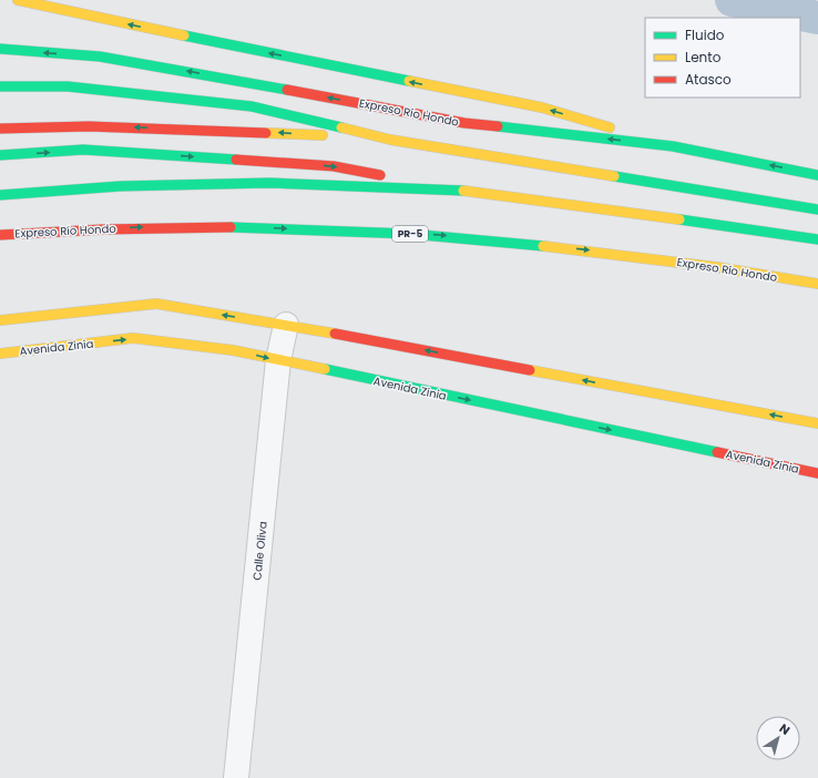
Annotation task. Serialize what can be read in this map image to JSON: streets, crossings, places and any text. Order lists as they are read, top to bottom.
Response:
{
  "streets": {
    "main road": ["Expreso Río Hondo", "PR-5", "Avenida Zinia"],
    "street": ["Calle Oliva"]
  },
  "crossings": [
    ["Avenida Zinia", "Calle Oliva"]
  ],
  "legend": ["Fluido", "Lento", "Atasco"],
  "north": "top right"
}
